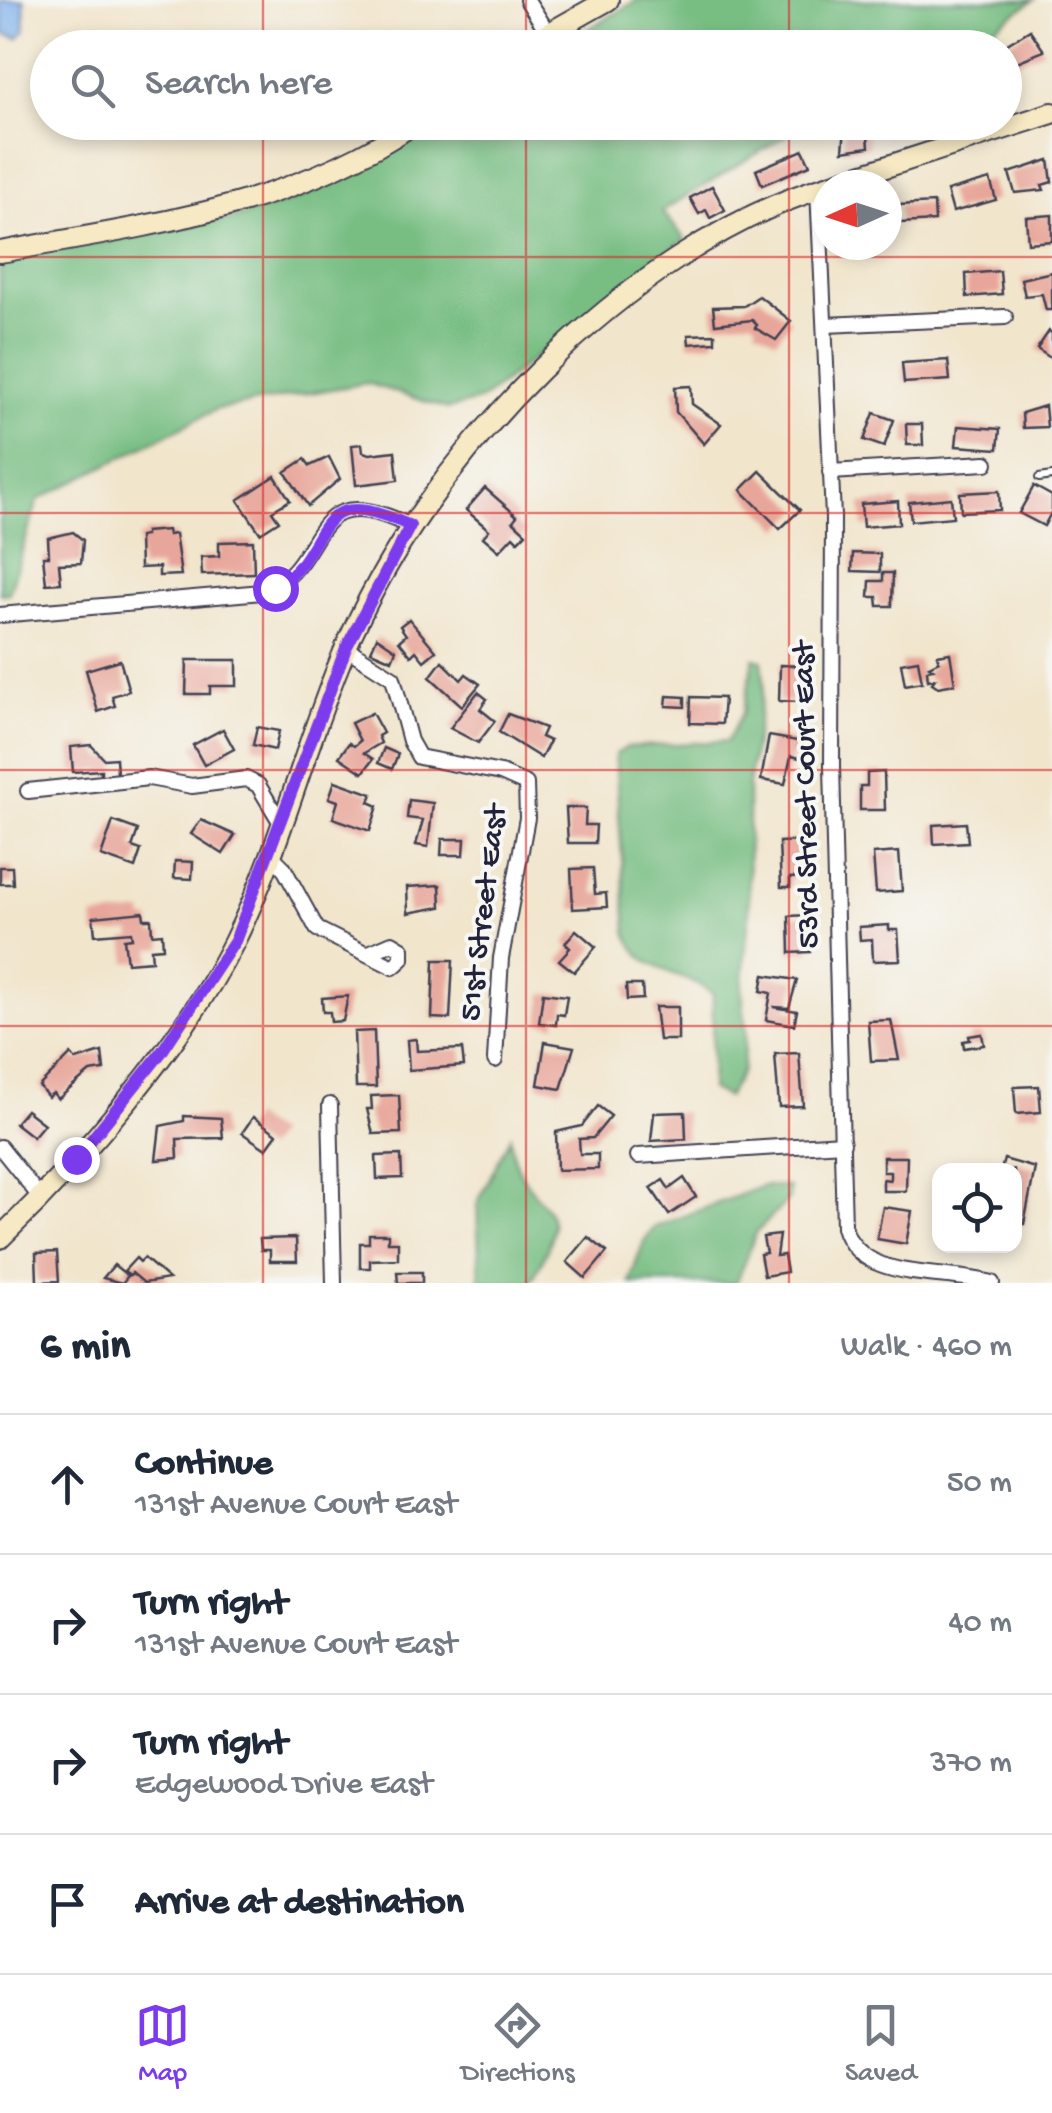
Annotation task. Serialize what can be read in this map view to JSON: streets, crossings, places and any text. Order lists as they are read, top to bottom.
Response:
{
  "streets": {
    "street": ["53rd Street Court East", "51st Street East"]
  },
  "north": "left",
  "page": {
    "search": "Search here",
    "heading": ["6 min", "Walk · 460 m"],
    "list": [
      ["Continue", "131st Avenue Court East", "50 m"],
      ["Turn right", "131st Avenue Court East", "40 m"],
      ["Turn right", "Edgewood Drive East", "370 m"],
      "Arrive at destination"
    ],
    "nav": ["Map", "Directions", "Saved"]
  }
}
